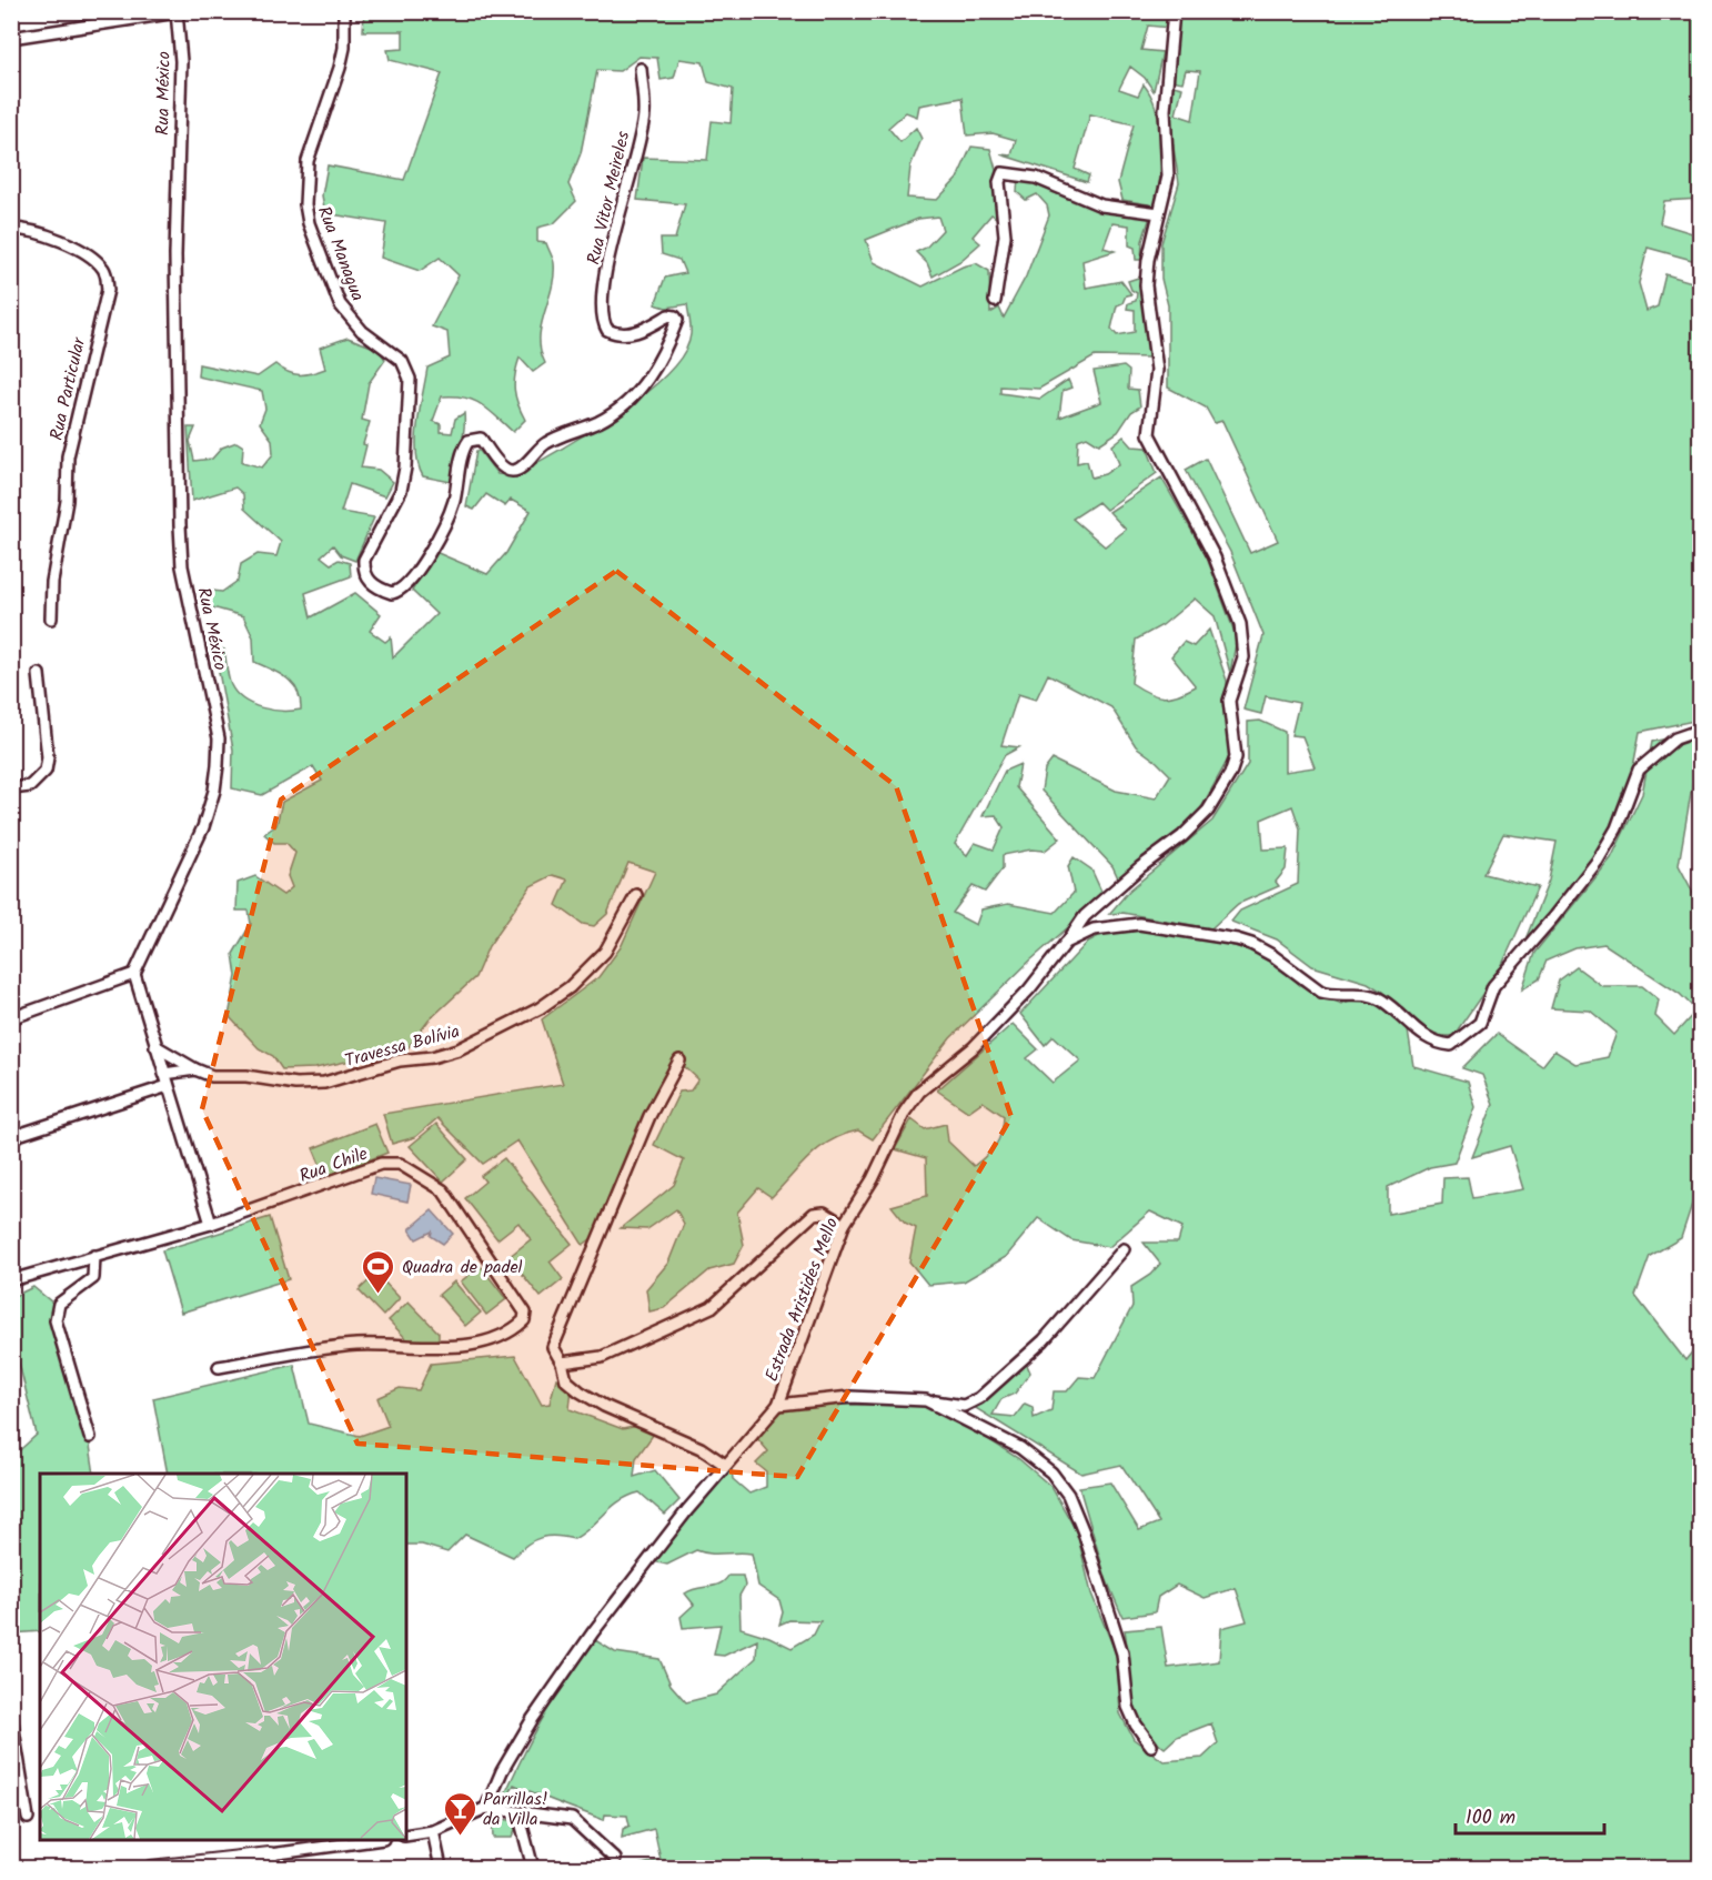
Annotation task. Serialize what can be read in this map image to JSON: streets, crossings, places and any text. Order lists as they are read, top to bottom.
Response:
{
  "streets": {
    "street": [
      "Rua México",
      "Rua Vitor Meireles",
      "Rua Managua",
      "Rua Particular",
      "Travessa Bolívia",
      "Rua Chile",
      "Estrada Aristides Mello"
    ]
  },
  "crossings": [
    ["Rua Vitor Meireles", "Rua Managua"]
  ],
  "places": {
    "sports": ["Quadra de padel"],
    "bar": ["Parrillas! da Villa"]
  },
  "scale_bar": "100 m"
}
